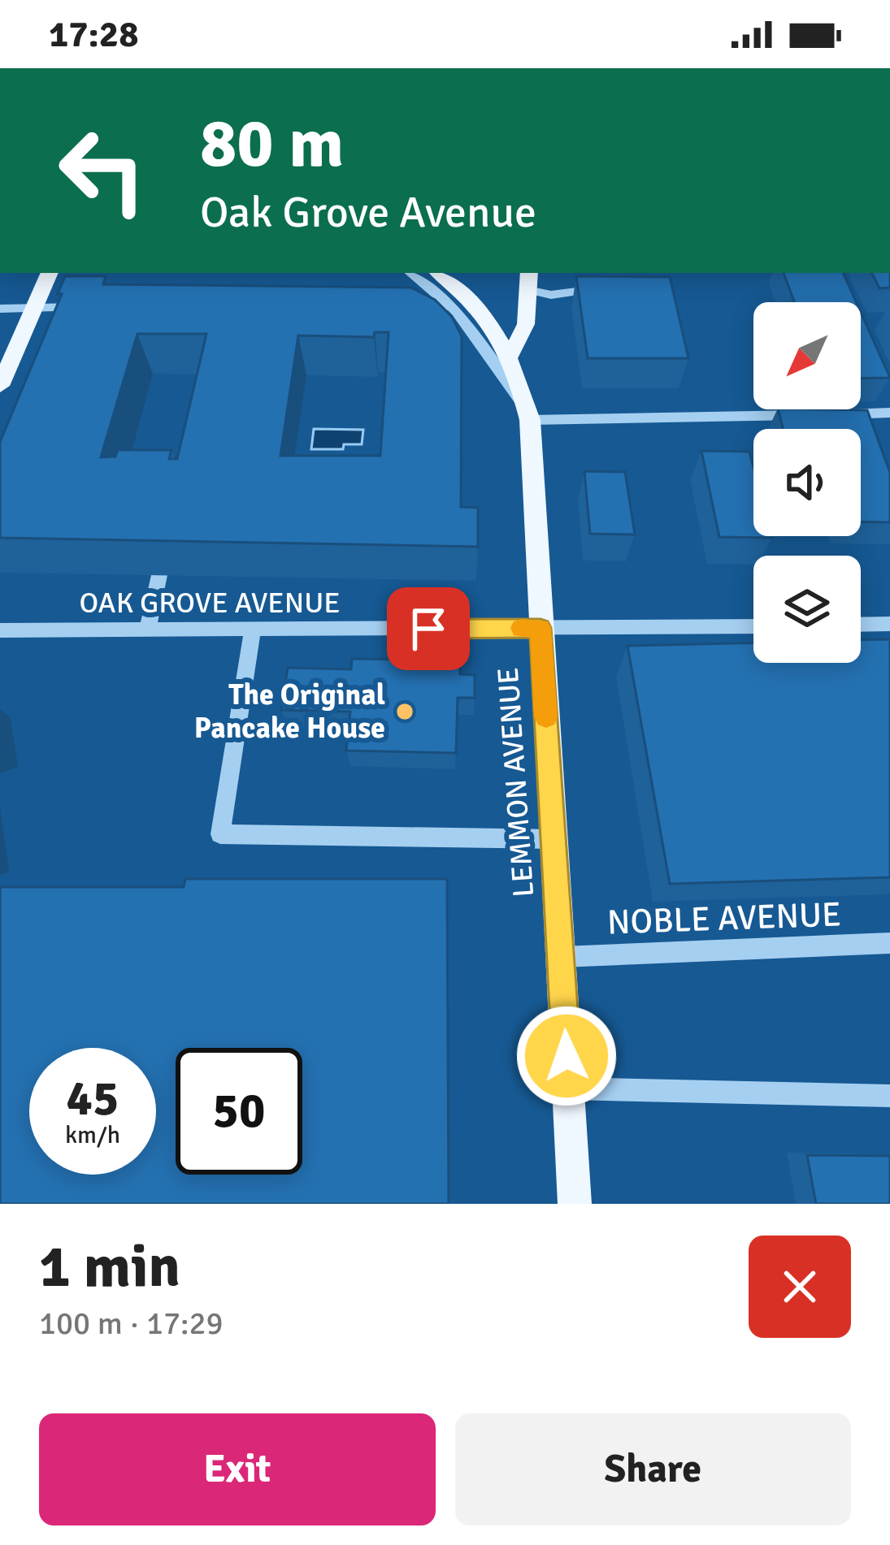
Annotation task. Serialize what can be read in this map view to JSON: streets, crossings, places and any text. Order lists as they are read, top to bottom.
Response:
{
  "streets": {
    "main road": ["LEMMON AVENUE"],
    "street": ["OAK GROVE AVENUE", "NOBLE AVENUE"]
  },
  "crossings": [
    ["OAK GROVE AVENUE", "LEMMON AVENUE"],
    ["LEMMON AVENUE", "NOBLE AVENUE"]
  ],
  "places": ["The Original Pancake House"],
  "north": "bottom left",
  "page": {
    "status": "17:28",
    "turn": ["80 m", "Oak Grove Avenue"],
    "speed": "45 km/h",
    "limit": "50",
    "heading": ["1 min", "100 m · 17:29"],
    "buttons": ["Exit", "Share"]
  }
}
